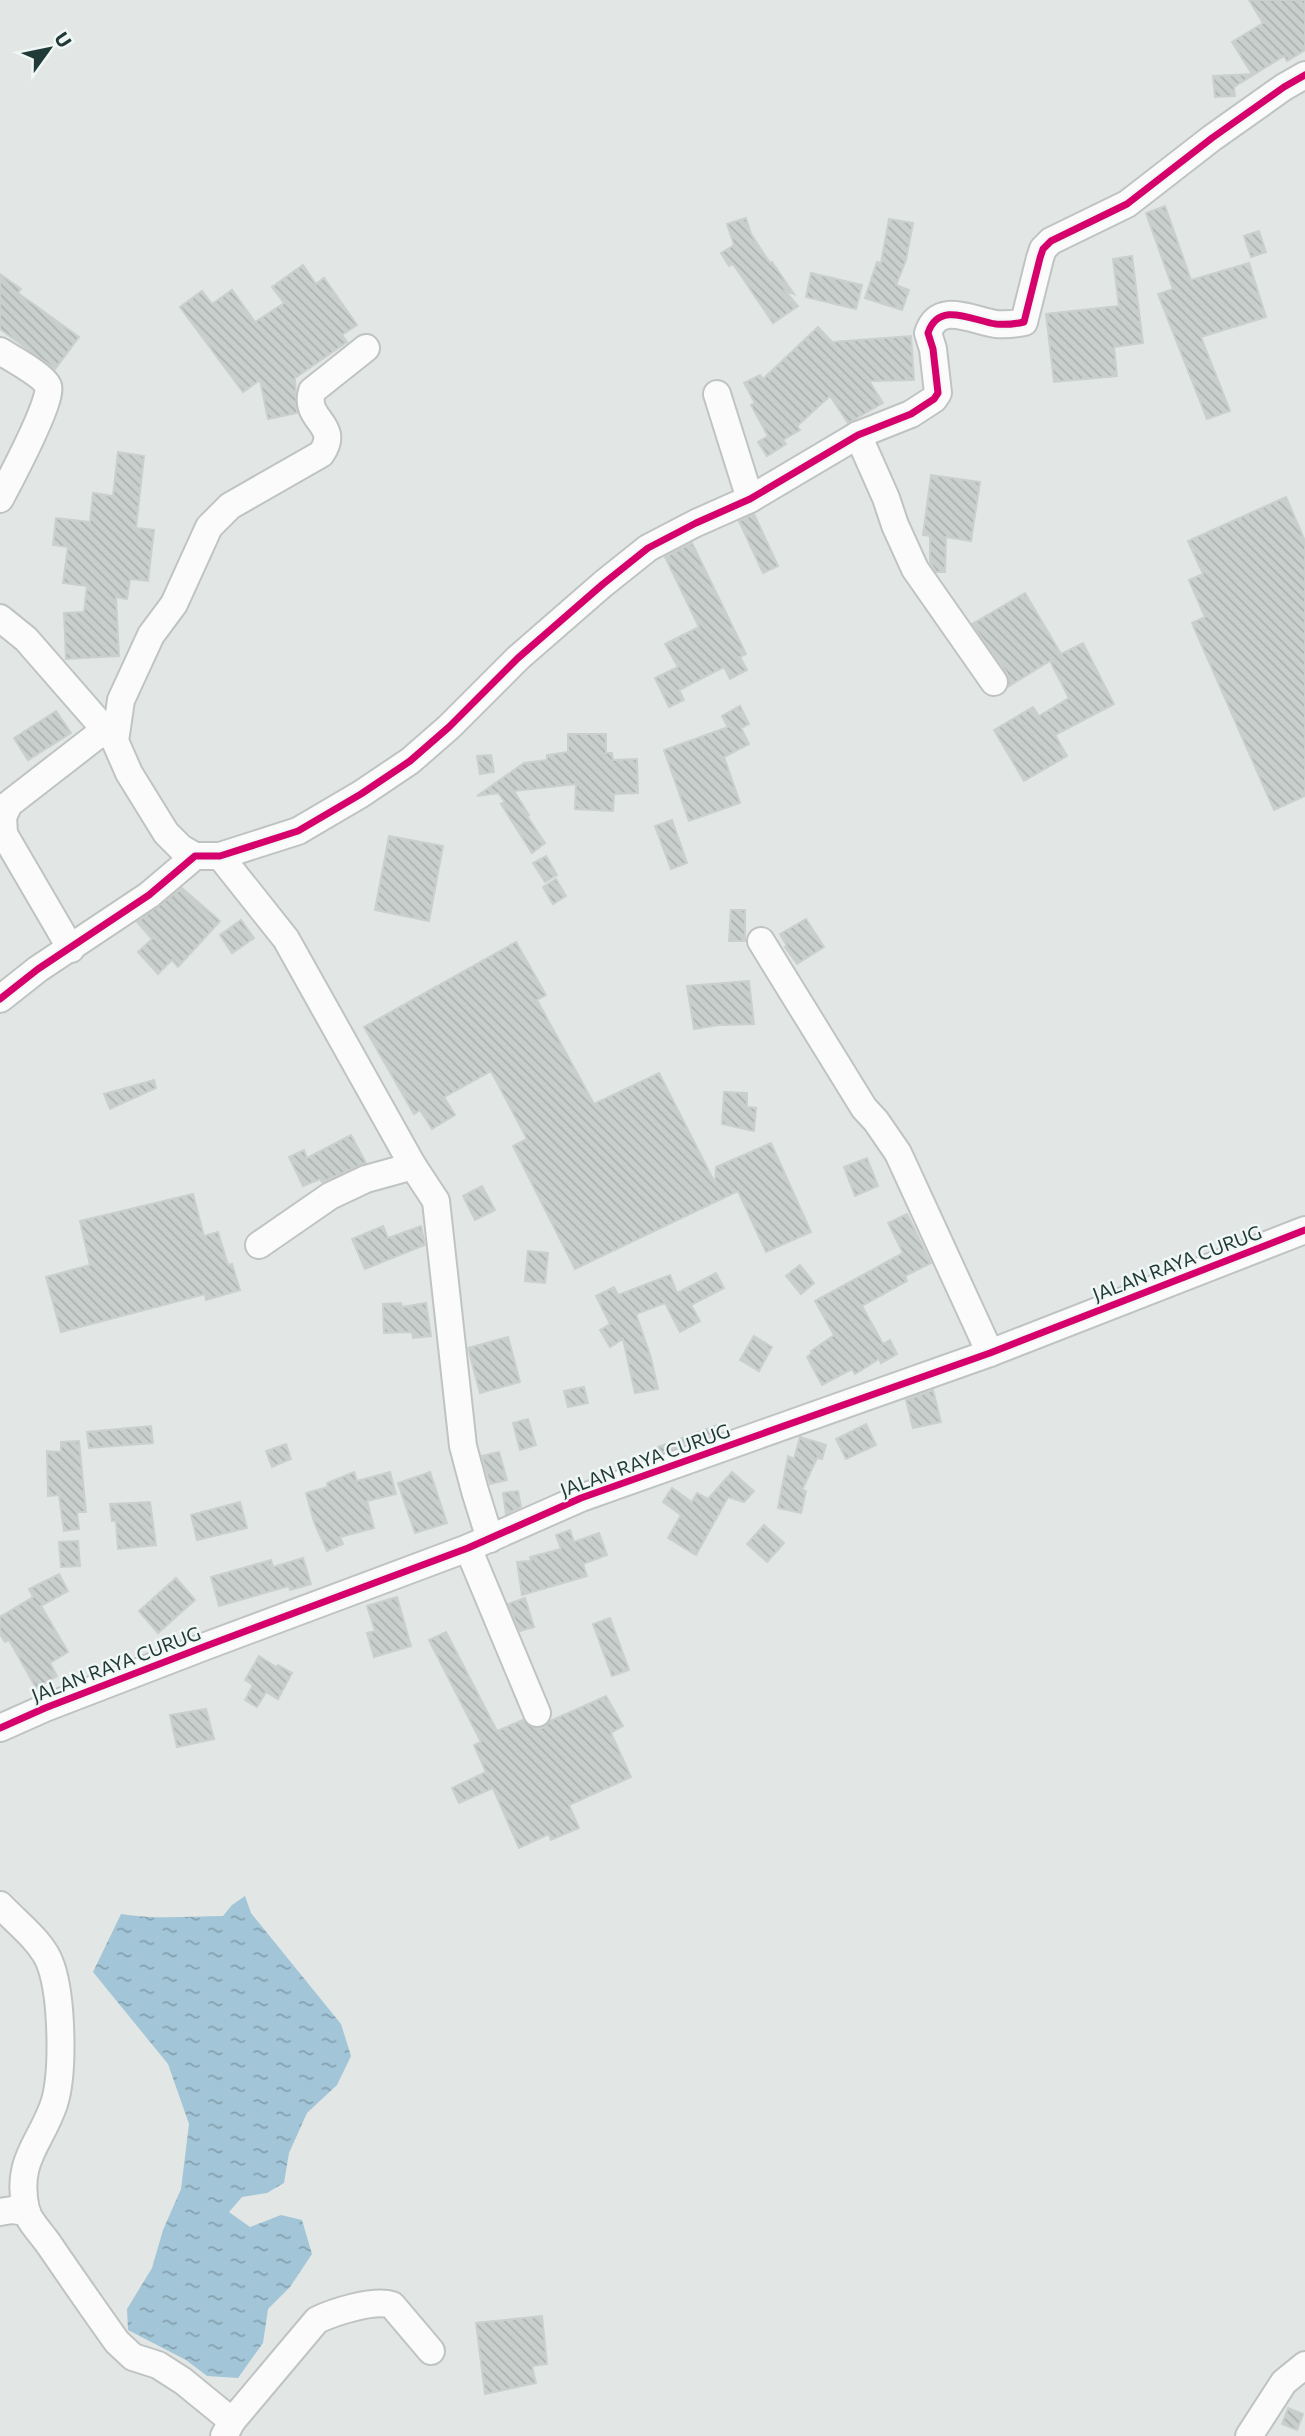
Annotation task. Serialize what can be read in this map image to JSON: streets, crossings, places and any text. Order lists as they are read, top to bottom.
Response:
{
  "streets": {
    "street": ["JALAN RAYA CURUG"]
  },
  "north": "top right"
}
